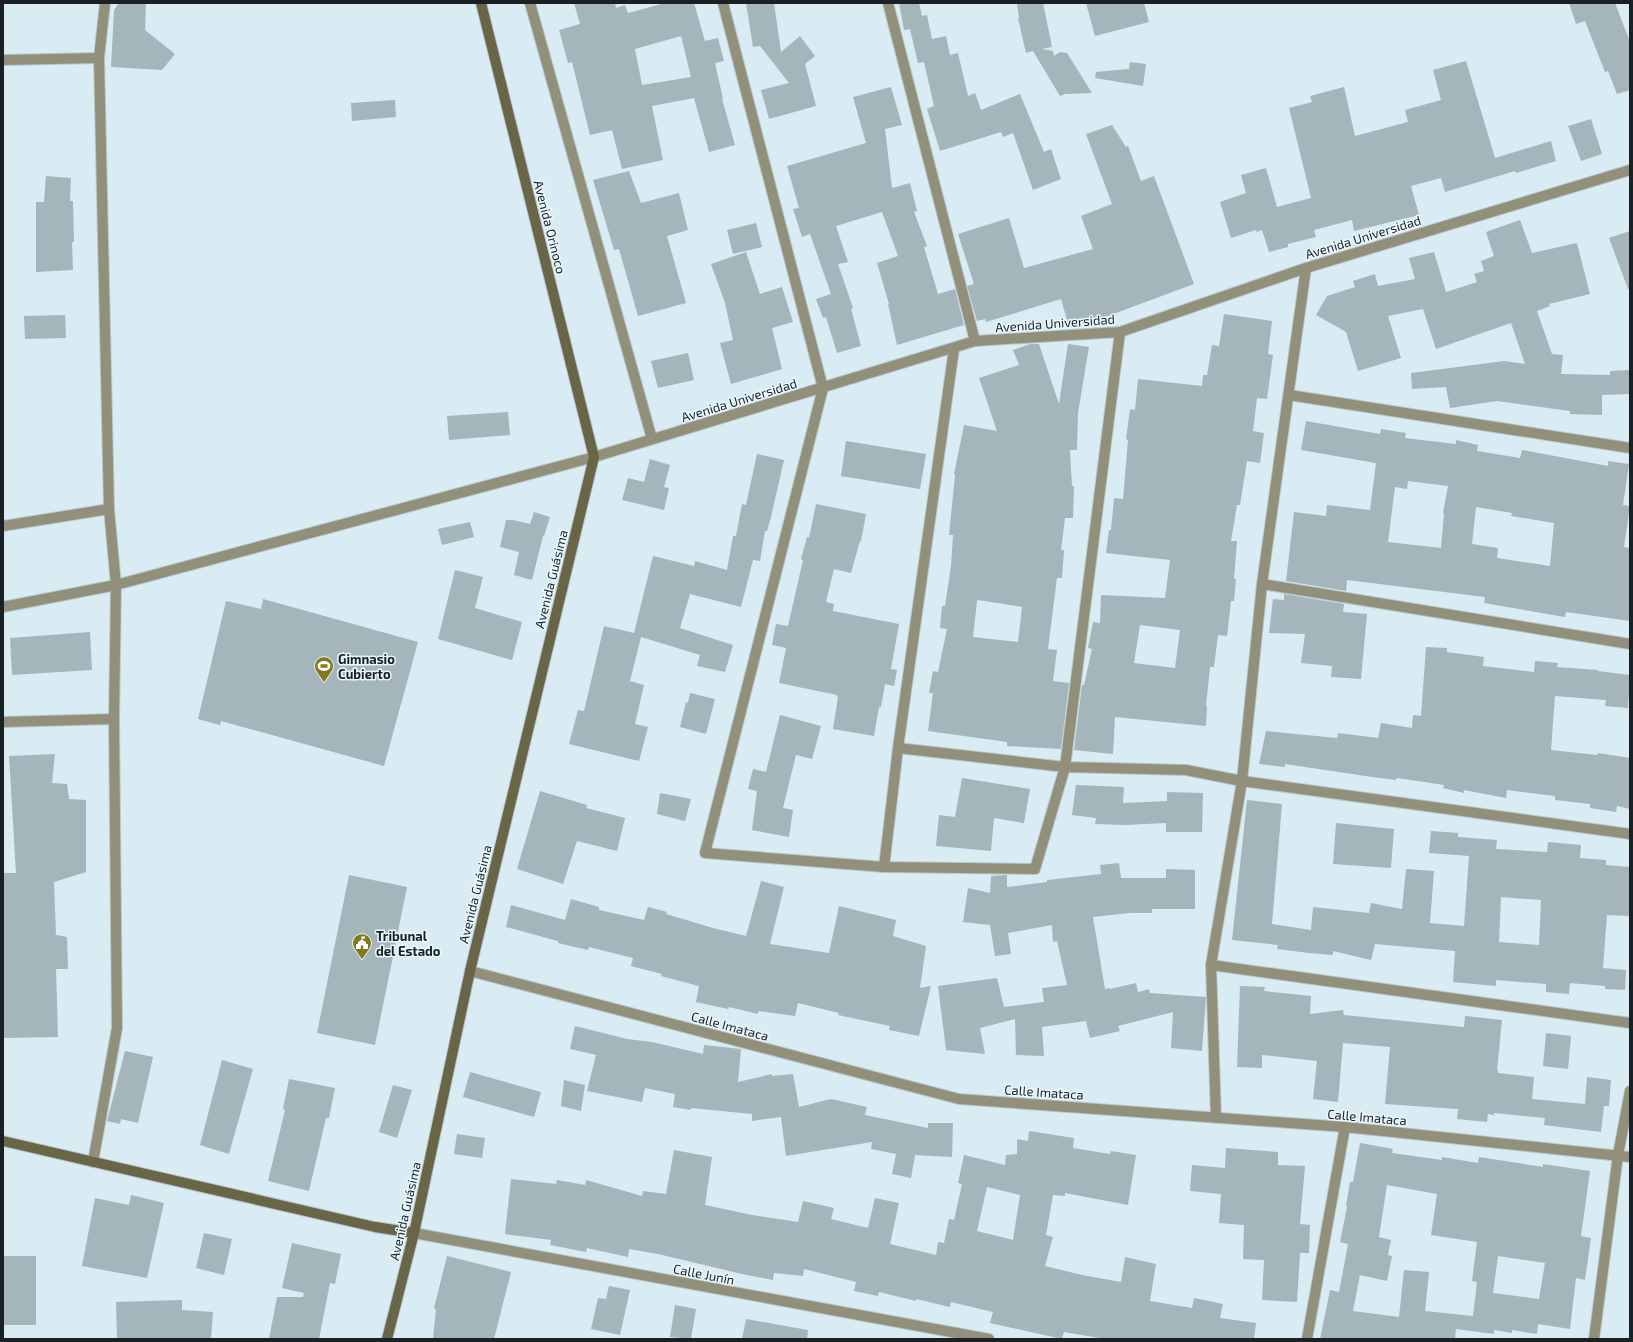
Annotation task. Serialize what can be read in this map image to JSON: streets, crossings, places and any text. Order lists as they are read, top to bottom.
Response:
{
  "streets": {
    "main road": ["Avenida Orinoco", "Avenida Guásima"],
    "street": ["Avenida Universidad", "Calle Imataca", "Calle Junín"]
  },
  "crossings": [
    ["Avenida Orinoco", "Avenida Universidad"],
    ["Avenida Orinoco", "Avenida Guásima"],
    ["Avenida Universidad", "Avenida Guásima"],
    ["Avenida Guásima", "Calle Imataca"],
    ["Avenida Guásima", "Calle Junín"]
  ],
  "places": {
    "sports": ["Gimnasio Cubierto"],
    "public building": ["Tribunal del Estado"]
  }
}
